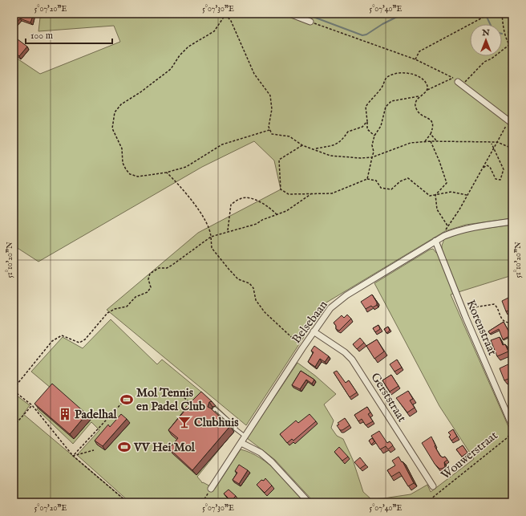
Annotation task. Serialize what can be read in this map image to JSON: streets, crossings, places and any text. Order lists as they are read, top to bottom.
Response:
{
  "streets": {
    "street": ["Belsebaan", "Korenstraat", "Gerststraat"],
    "path": ["Wouwerstraat"]
  },
  "crossings": [
    ["Belsebaan", "Korenstraat"],
    ["Belsebaan", "Gerststraat"],
    ["Korenstraat", "Wouwerstraat"]
  ],
  "places": {
    "sports": ["Mol Tennis en Padel Club", "VV Hei Mol"],
    "building": ["Padelhal"],
    "bar": ["Clubhuis"]
  },
  "scale_bar": "100 m",
  "north": "top",
  "coordinates": [
    "5°07'20\"E",
    "5°07'30\"E",
    "5°07'40\"E",
    "51°10'20\"N"
  ]
}
